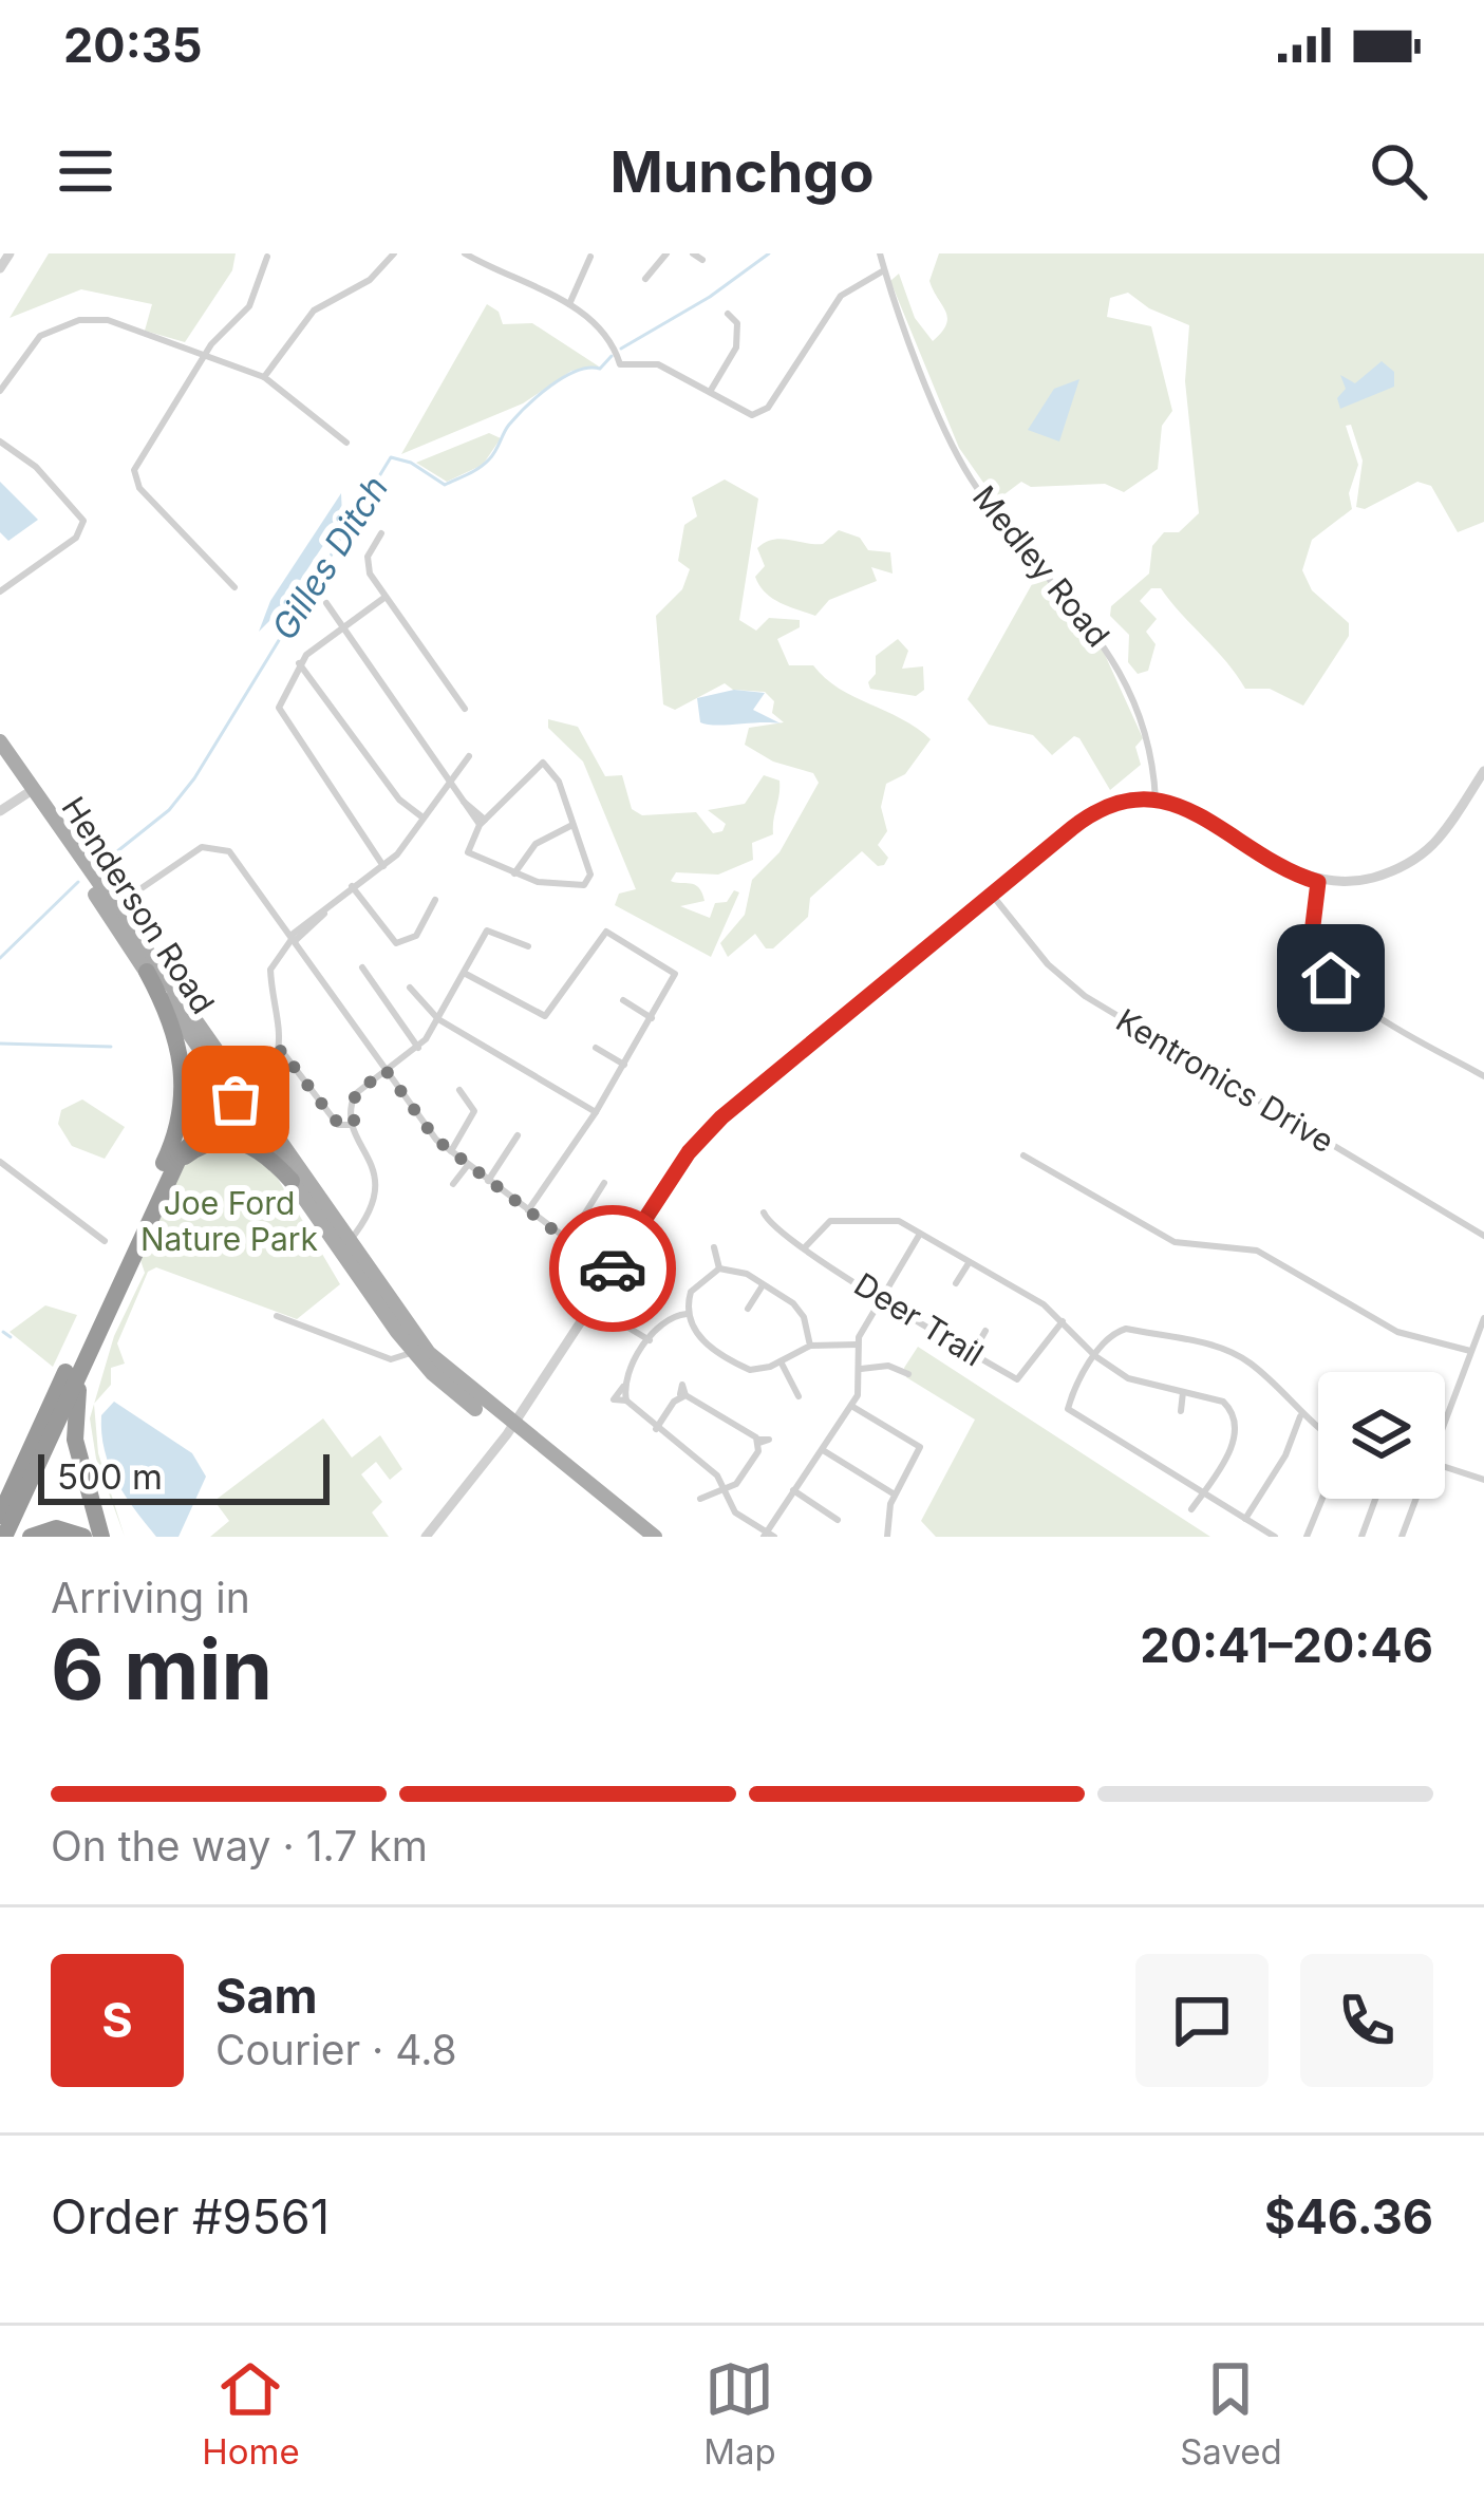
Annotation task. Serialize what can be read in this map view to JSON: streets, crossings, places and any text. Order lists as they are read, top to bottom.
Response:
{
  "streets": {
    "main road": ["Henderson Road"],
    "street": ["Medley Road", "Kentronics Drive", "Deer Trail"]
  },
  "water": ["Gilles Ditch"],
  "parks": ["Joe Ford Nature Park"],
  "scale_bar": "500 m",
  "page": {
    "status": "20:35",
    "header": "Munchgo",
    "scale": "500 m",
    "heading": ["6 min", "Arriving in", "20:41–20:46"],
    "panel": [
      "Sam",
      "Courier · 4.8",
      "Order #9561",
      "$46.36"
    ],
    "bar": "On the way · 1.7 km",
    "round": "S",
    "tabs": ["Home", "Map", "Saved"]
  }
}
